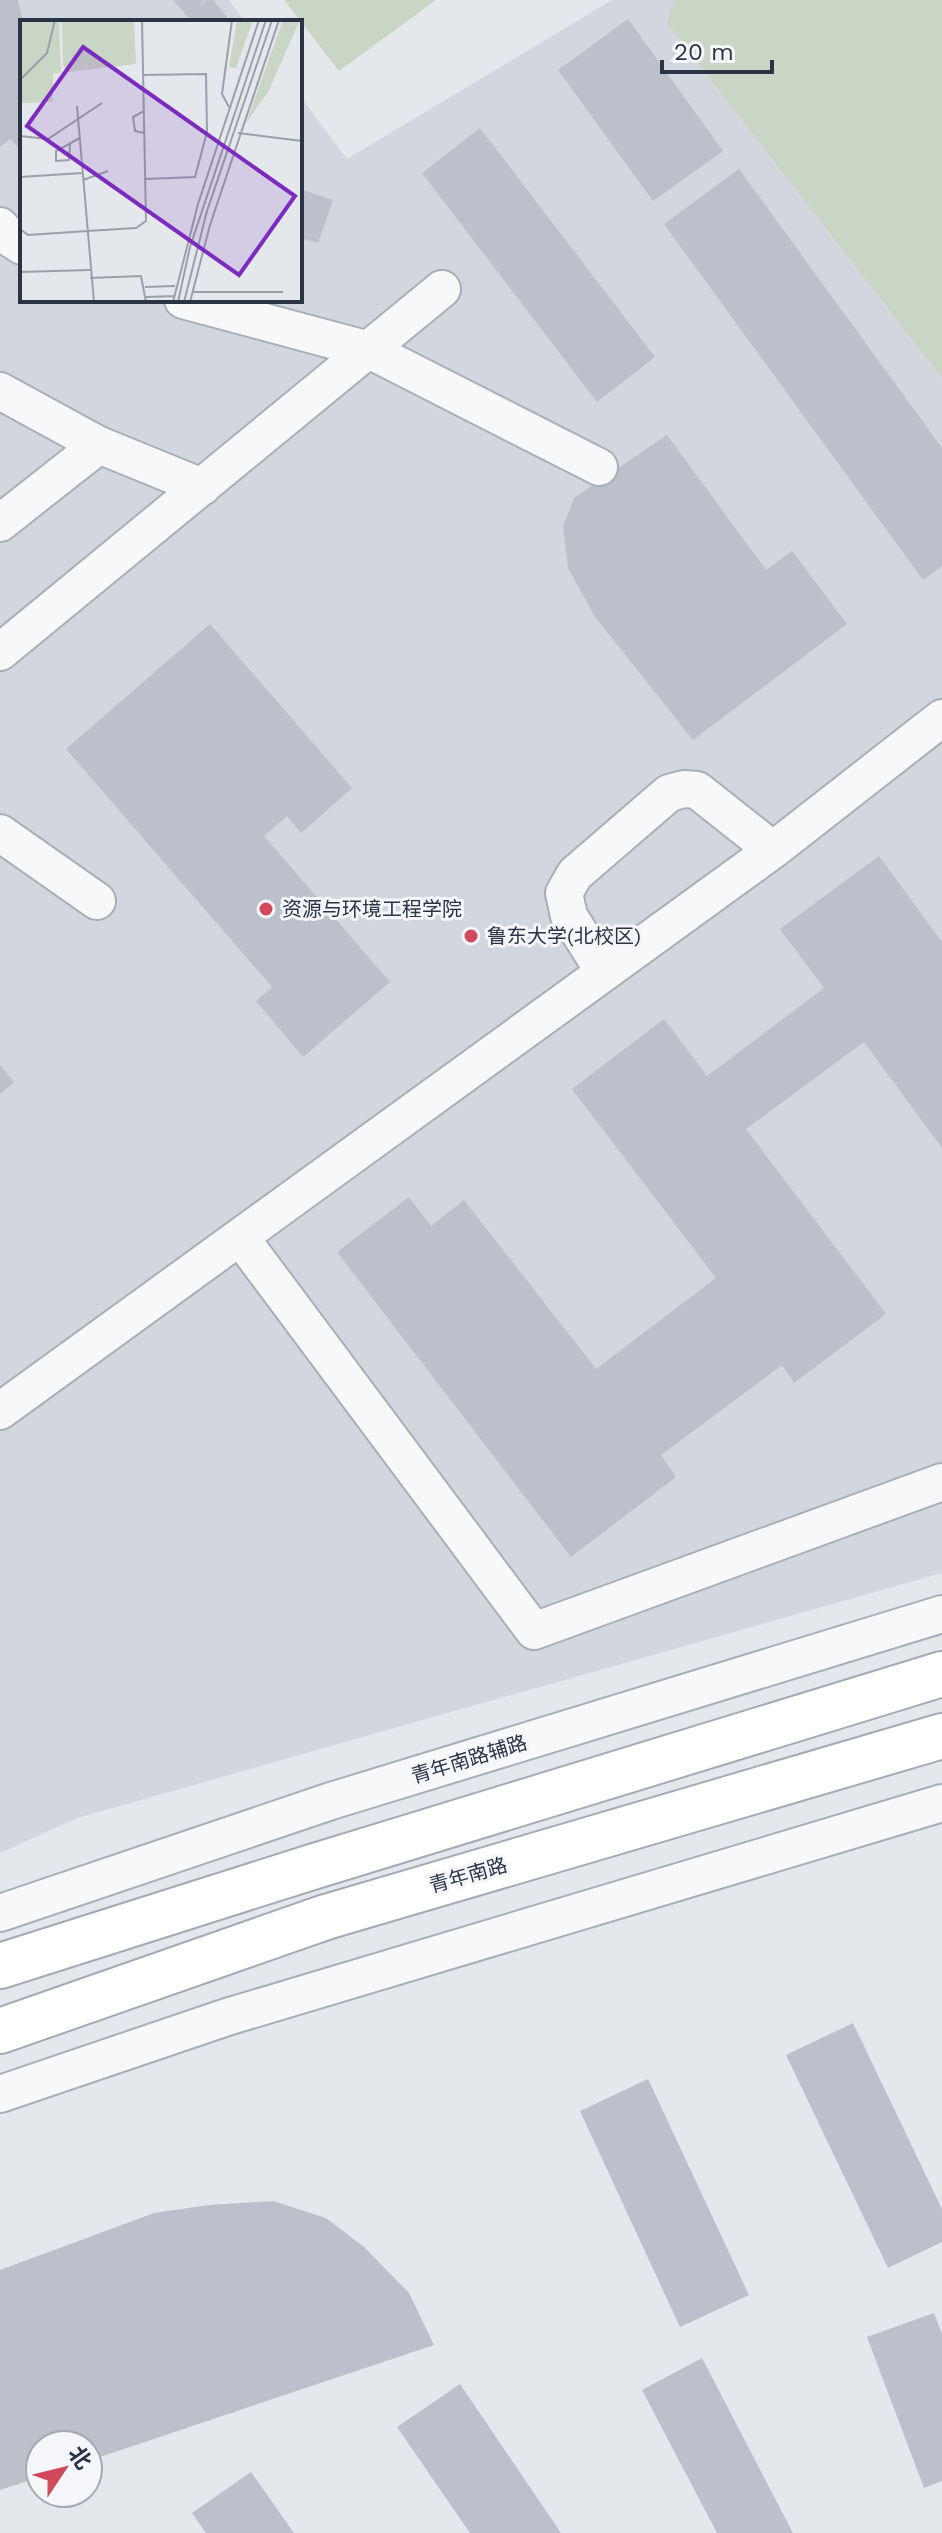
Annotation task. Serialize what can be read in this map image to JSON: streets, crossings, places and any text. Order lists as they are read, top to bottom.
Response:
{
  "streets": {
    "main road": ["青年南路"],
    "lane": ["青年南路辅路"]
  },
  "places": ["资源与环境工程学院", "鲁东大学(北校区)"],
  "scale_bar": "20 m",
  "north": "top right"
}
